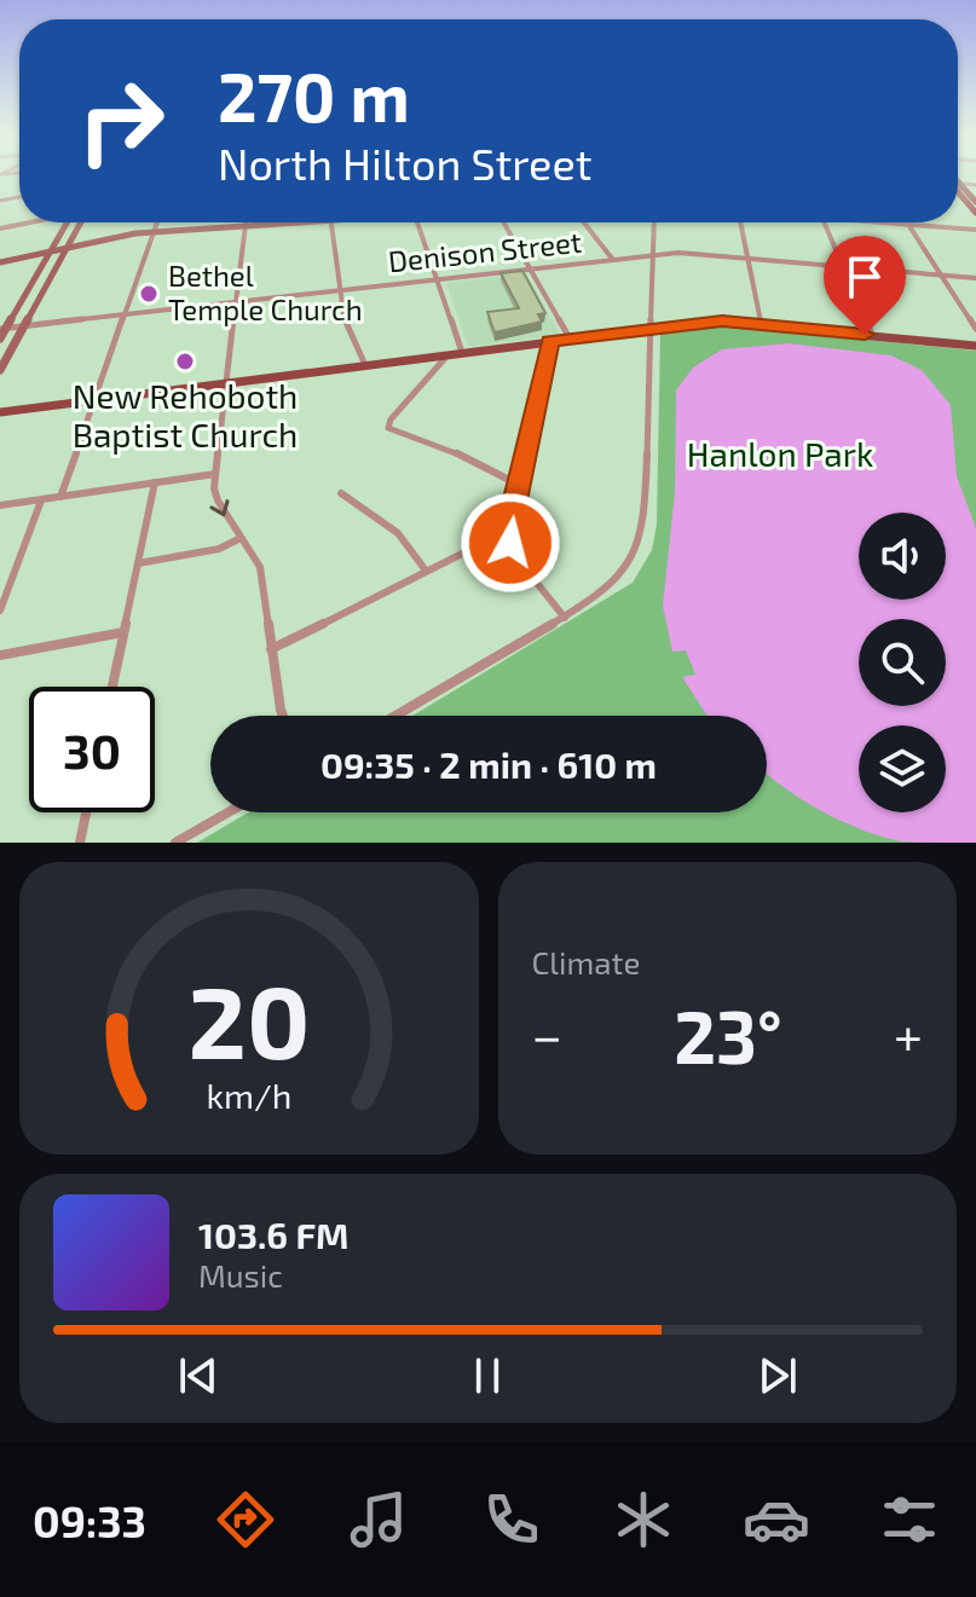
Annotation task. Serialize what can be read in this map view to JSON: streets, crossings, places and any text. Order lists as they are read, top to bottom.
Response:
{
  "streets": {
    "street": ["Denison Street"]
  },
  "parks": ["Hanlon Park"],
  "places": ["Bethel Temple Church", "New Rehoboth Baptist Church"],
  "page": {
    "turn": ["270 m", "North Hilton Street"],
    "limit": "30",
    "trip": "09:35 · 2 min · 610 m",
    "tile": "Climate",
    "heat": ["−", "23°", "+"],
    "song": ["103.6 FM", "Music"],
    "tabs": "09:33",
    "gauge": ["20", "km/h"]
  }
}
